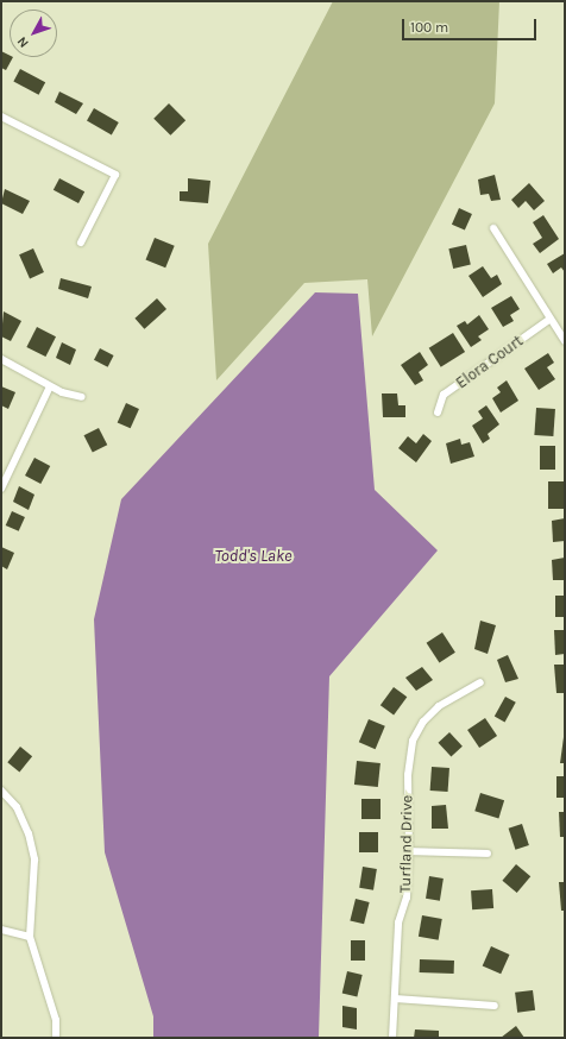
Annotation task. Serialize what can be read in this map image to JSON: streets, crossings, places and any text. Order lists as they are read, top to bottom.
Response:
{
  "streets": {
    "street": ["Elora Court", "Turfland Drive"]
  },
  "water": ["Todd's Lake"],
  "scale_bar": "100 m",
  "north": "bottom left"
}
